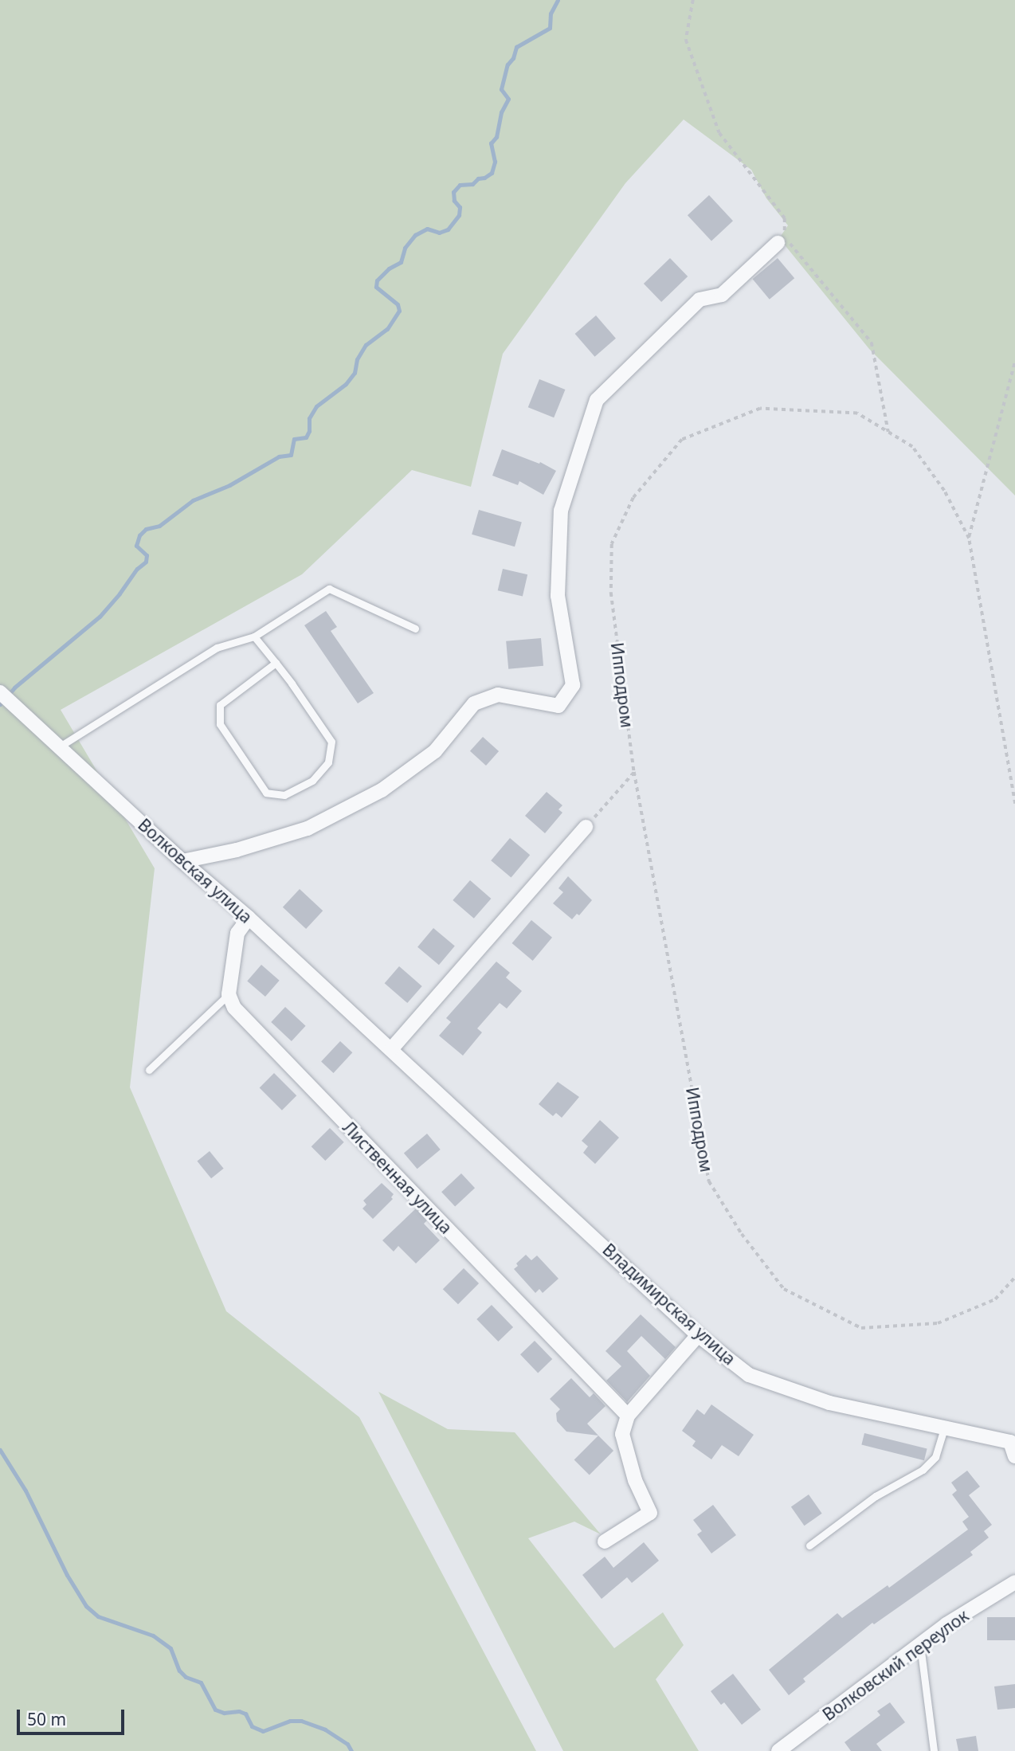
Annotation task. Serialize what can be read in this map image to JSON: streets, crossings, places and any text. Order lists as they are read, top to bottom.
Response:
{
  "streets": {
    "street": [
      "Волковская улица",
      "Лиственная улица",
      "Владимирская улица",
      "Волковский переулок"
    ],
    "path": ["Ипподром"]
  },
  "crossings": [
    ["Волковская улица", "Владимирская улица"]
  ],
  "scale_bar": "50 m"
}
